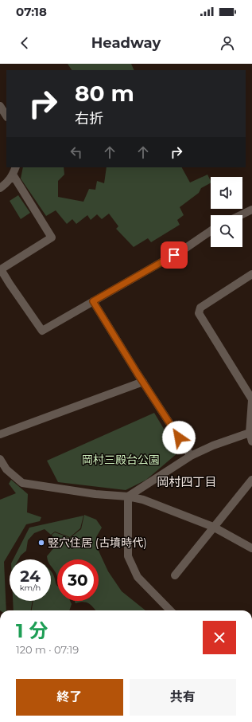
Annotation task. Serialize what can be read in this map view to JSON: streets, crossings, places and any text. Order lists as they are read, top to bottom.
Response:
{
  "districts": ["岡村四丁目"],
  "parks": ["岡村三殿台公園"],
  "places": ["竪穴住居 (古墳時代)"],
  "page": {
    "status": "07:18",
    "header": "Headway",
    "turn": ["80 m", "右折"],
    "speed": "24 km/h",
    "limit": "30",
    "heading": ["1 分", "120 m · 07:19"],
    "buttons": ["終了", "共有"]
  }
}
